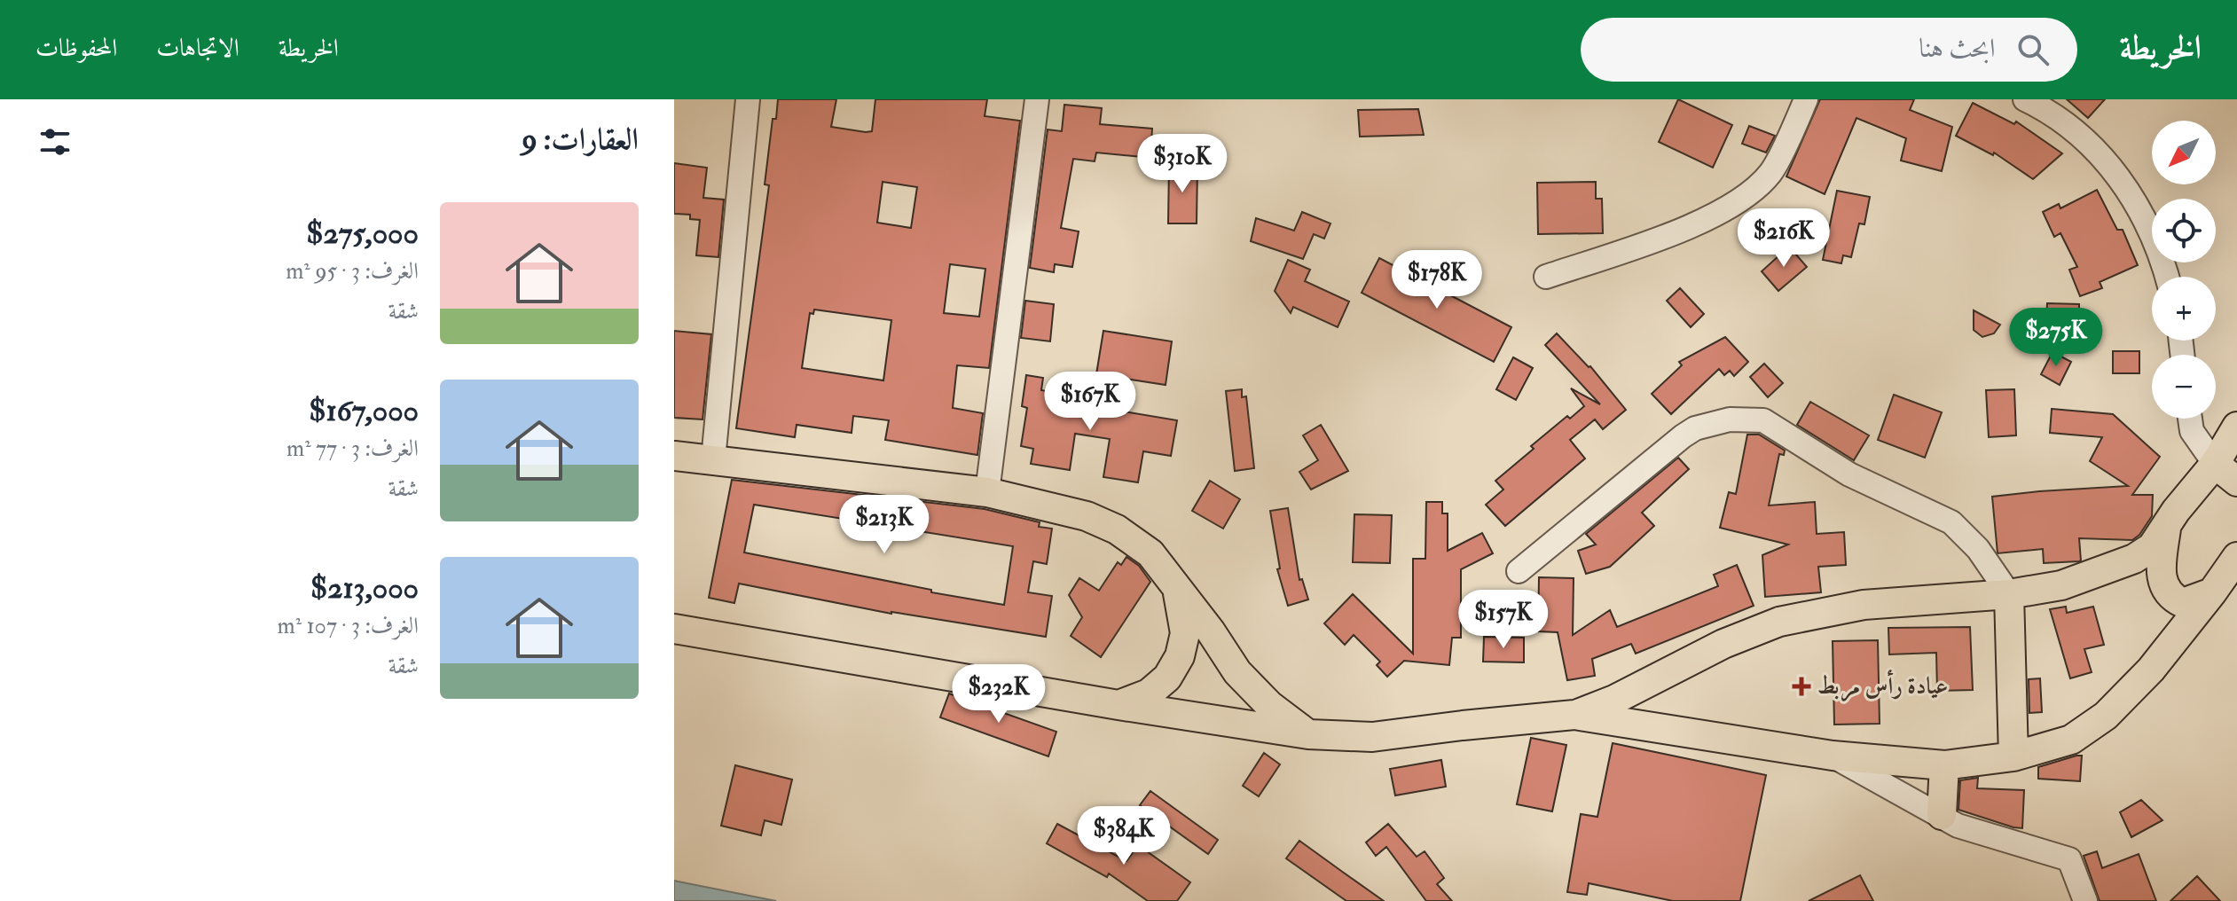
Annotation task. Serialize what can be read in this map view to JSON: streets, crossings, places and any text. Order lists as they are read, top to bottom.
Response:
{
  "places": {
    "health": ["عيادة رأس مربط"]
  },
  "north": "bottom left",
  "page": {
    "header": "الخريطة",
    "search": "ابحث هنا",
    "nav": ["الخريطة", "الاتجاهات", "المحفوظات"],
    "heading": "العقارات: 9",
    "map_buttons": ["+", "−"],
    "price": [
      "$310K",
      "$216K",
      "$178K",
      "$275K",
      "$167K",
      "$213K",
      "$157K",
      "$232K",
      "$384K"
    ],
    "list": [
      {
        "name": "$275,000",
        "note": "الغرف: 3 · 95 m² · شقة"
      },
      {
        "name": "$167,000",
        "note": "الغرف: 3 · 77 m² · شقة"
      },
      {
        "name": "$213,000",
        "note": "الغرف: 3 · 107 m² · شقة"
      }
    ]
  }
}
